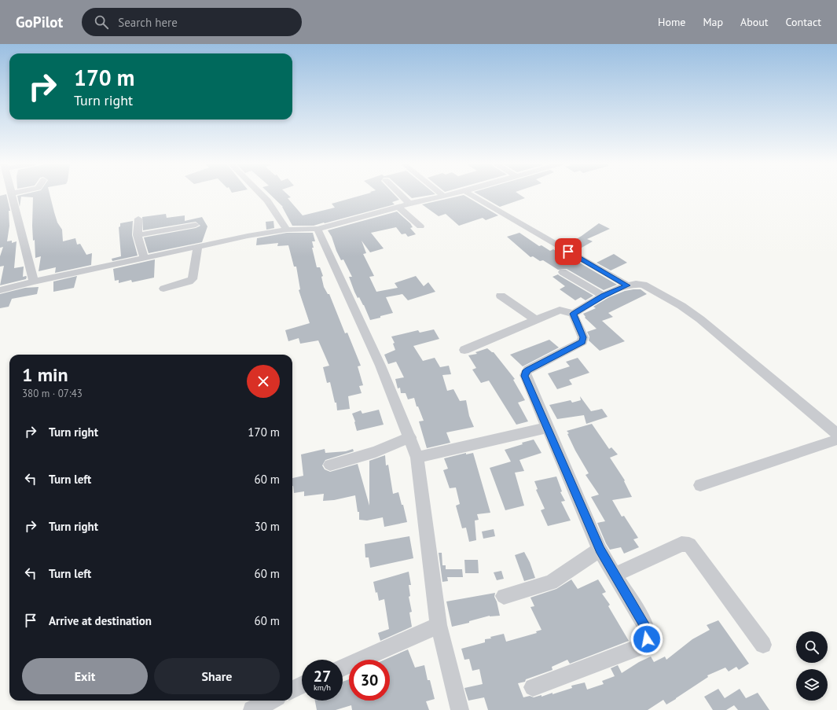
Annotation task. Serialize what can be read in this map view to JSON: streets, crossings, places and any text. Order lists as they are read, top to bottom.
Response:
{
  "page": {
    "header": "GoPilot",
    "search": "Search here",
    "nav": [
      "Home",
      "Map",
      "About",
      "Contact"
    ],
    "turn": ["170 m", "Turn right"],
    "heading": ["1 min", "380 m · 07:43"],
    "list": [
      {
        "name": "Turn right",
        "value": "170 m"
      },
      {
        "name": "Turn left",
        "value": "60 m"
      },
      {
        "name": "Turn right",
        "value": "30 m"
      },
      {
        "name": "Turn left",
        "value": "60 m"
      },
      {
        "name": "Arrive at destination",
        "value": "60 m"
      }
    ],
    "buttons": ["Exit", "Share"],
    "speed": "27 km/h",
    "limit": "30"
  }
}
